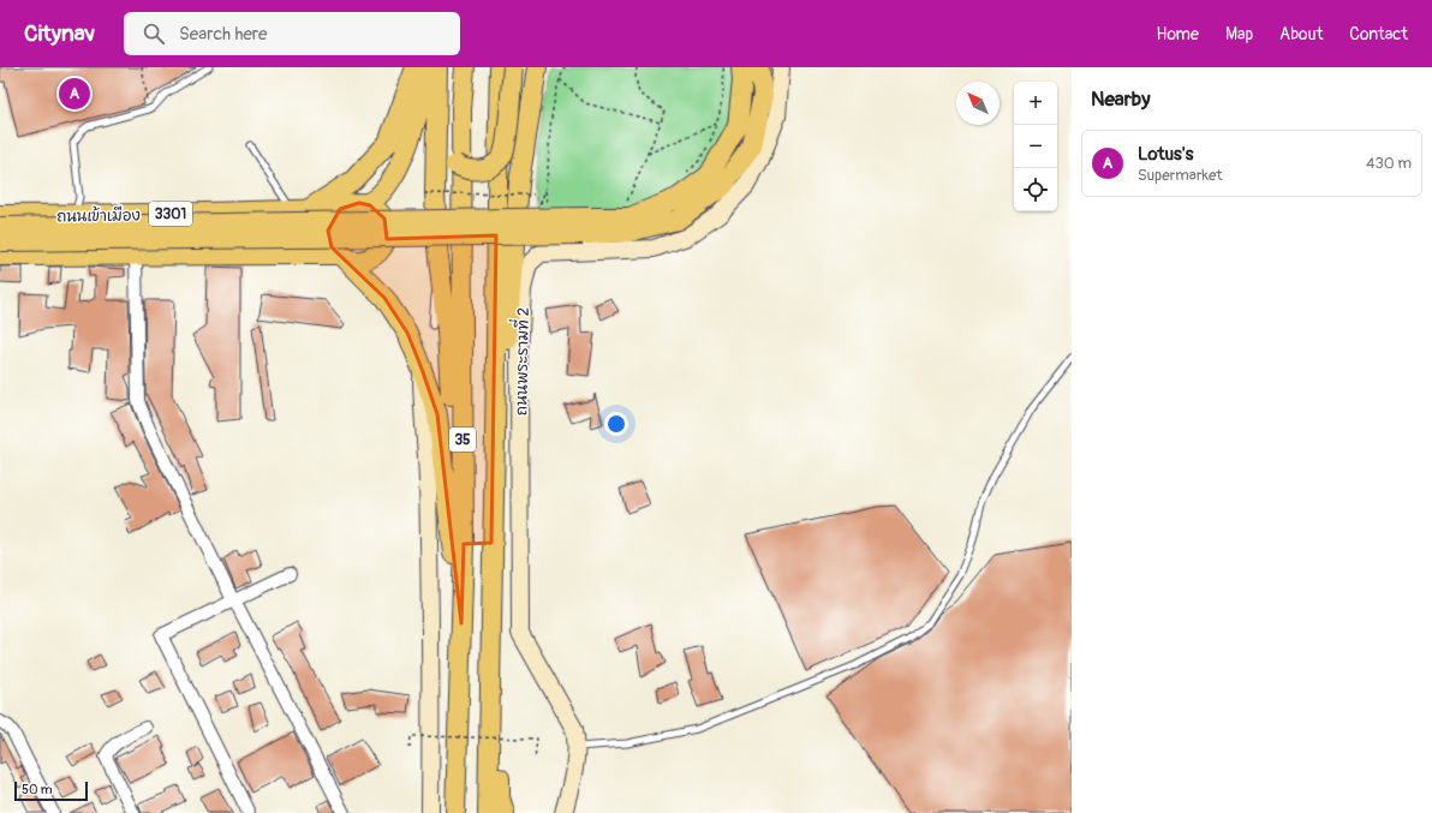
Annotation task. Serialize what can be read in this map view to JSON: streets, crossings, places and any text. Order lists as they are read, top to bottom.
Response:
{
  "streets": {
    "main road": [
      "3301",
      "ถนนเข้าเมือง",
      "ถนนพระรามที่ 2",
      "35"
    ]
  },
  "scale_bar": "50 m",
  "north": "top left",
  "page": {
    "header": "Citynav",
    "search": "Search here",
    "nav": [
      "Home",
      "Map",
      "About",
      "Contact"
    ],
    "heading": "Nearby",
    "pins": "A",
    "map_buttons": ["+", "−"],
    "list": [
      {
        "mark": "A",
        "name": "Lotus's",
        "note": "Supermarket",
        "value": "430 m"
      }
    ],
    "scale": "50 m"
  }
}
